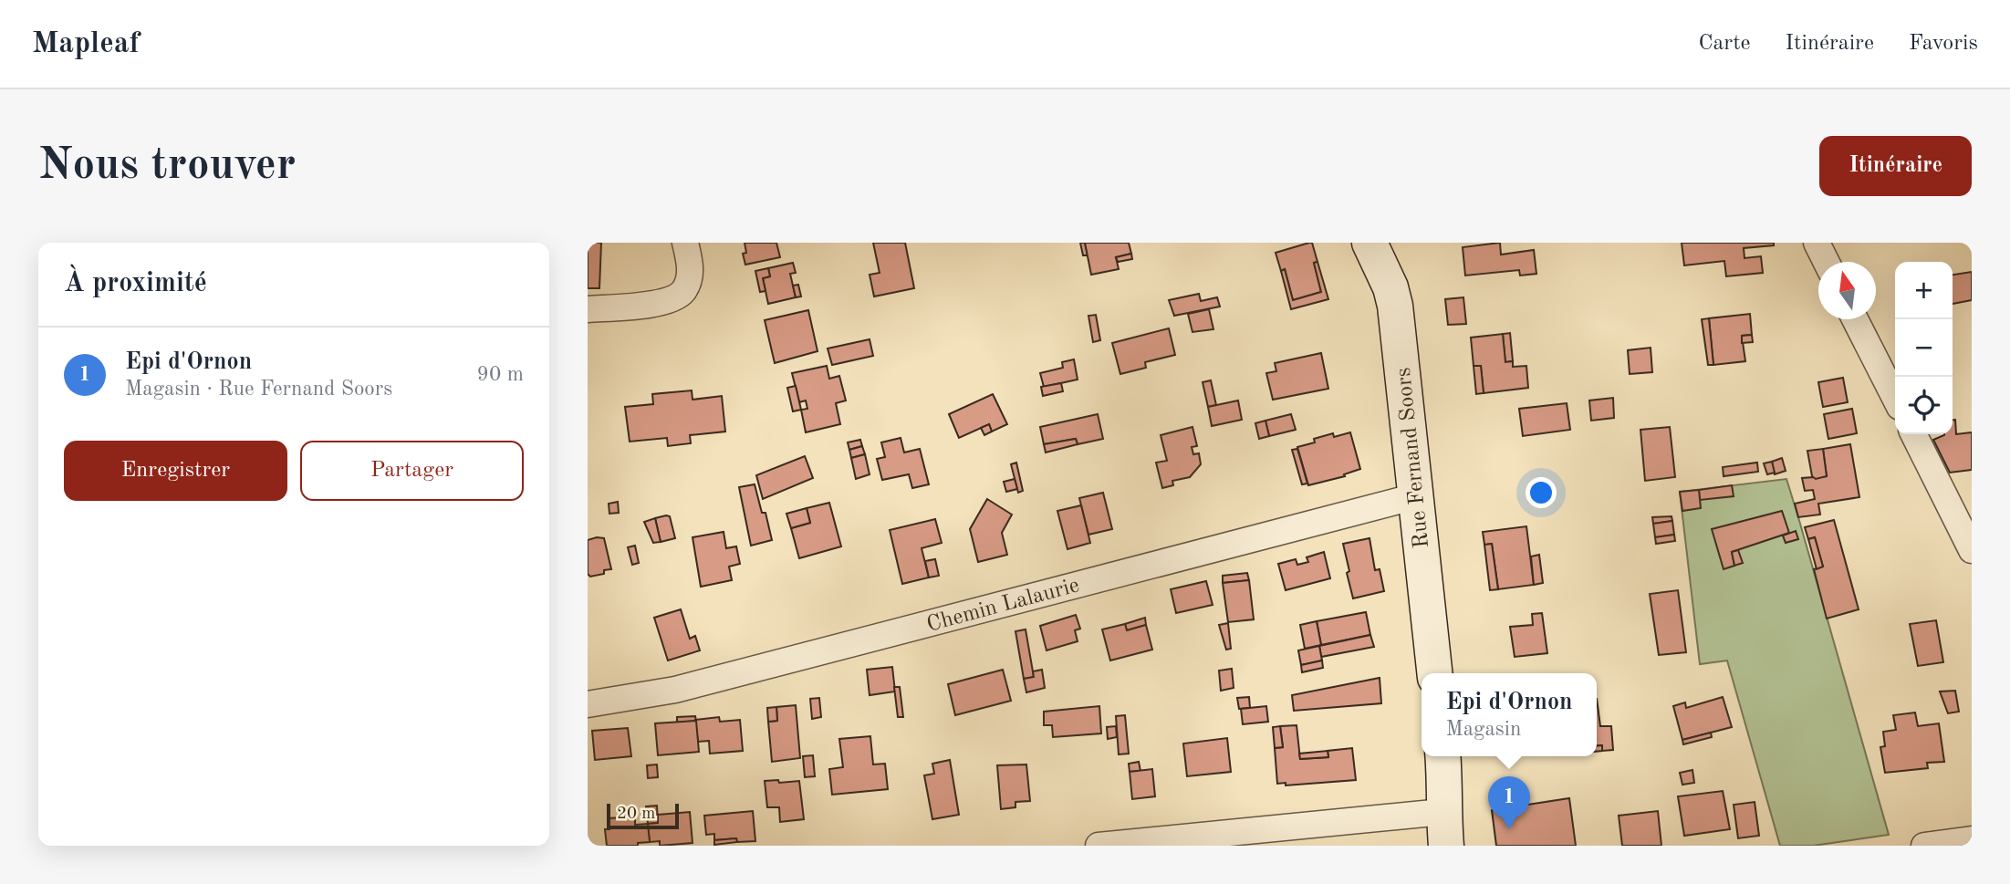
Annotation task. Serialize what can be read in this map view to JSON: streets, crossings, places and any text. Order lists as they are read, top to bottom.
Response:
{
  "streets": {
    "street": ["Rue Fernand Soors", "Chemin Lalaurie"]
  },
  "crossings": [
    ["Rue Fernand Soors", "Chemin Lalaurie"]
  ],
  "scale_bar": "20 m",
  "north": "top",
  "page": {
    "header": "Mapleaf",
    "nav": ["Carte", "Itinéraire", "Favoris"],
    "buttons": [
      "Itinéraire",
      ["Enregistrer", "Partager"]
    ],
    "title": "Nous trouver",
    "heading": "À proximité",
    "map_buttons": ["+", "−"],
    "list": [
      {
        "mark": "1",
        "name": "Epi d'Ornon",
        "note": "Magasin · Rue Fernand Soors",
        "value": "90 m"
      }
    ],
    "popup": ["Epi d'Ornon", "Magasin"],
    "pins": "1",
    "scale": "20 m"
  }
}
